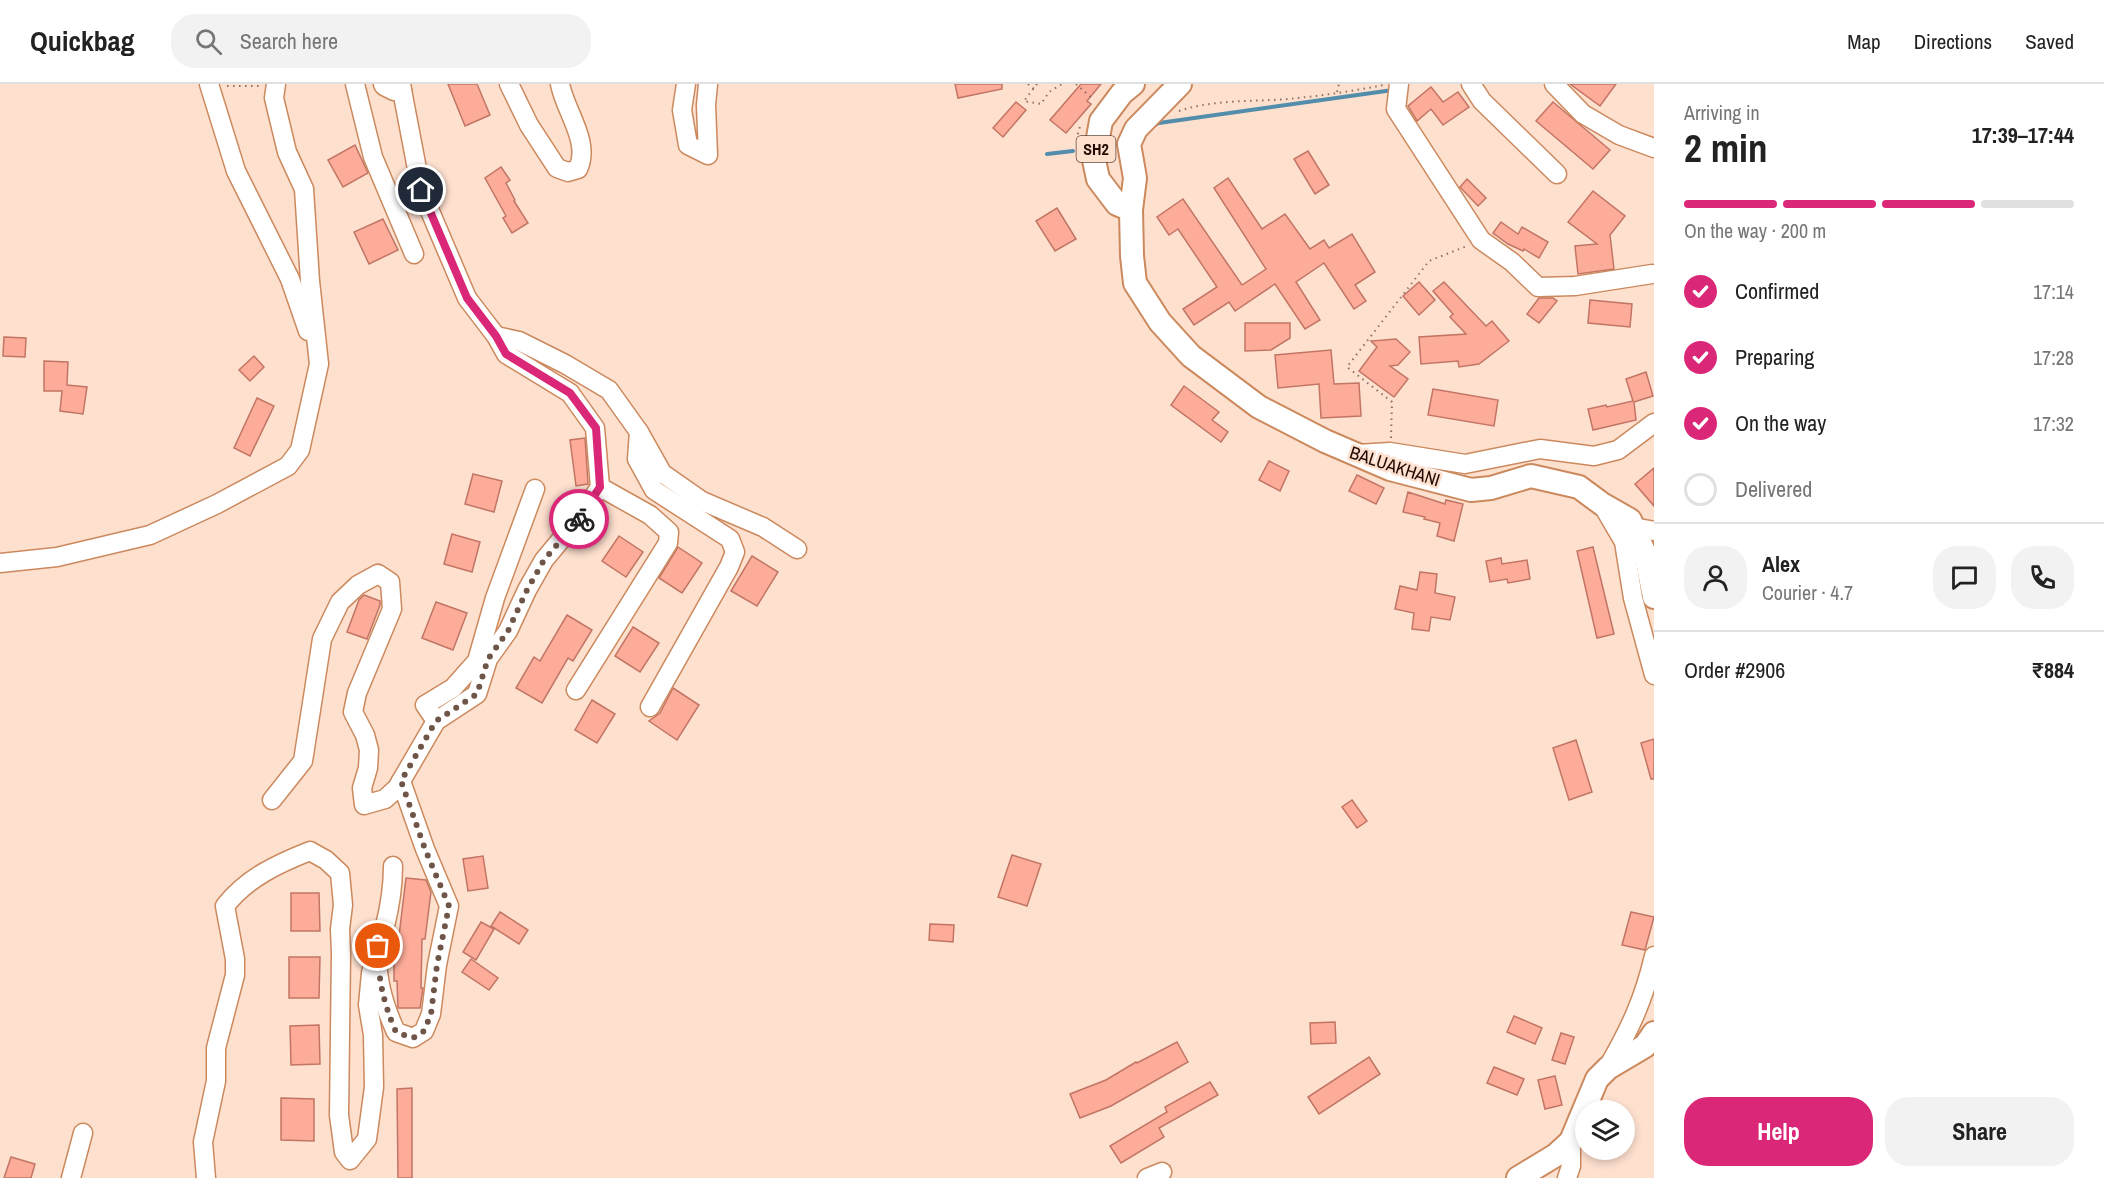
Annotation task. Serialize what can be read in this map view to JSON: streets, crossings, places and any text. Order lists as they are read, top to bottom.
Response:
{
  "streets": {
    "main road": ["SH2", "BALUAKHANI"]
  },
  "crossings": [
    ["SH2", "BALUAKHANI"]
  ],
  "page": {
    "header": "Quickbag",
    "search": "Search here",
    "nav": ["Map", "Directions", "Saved"],
    "heading": ["2 min", "Arriving in", "17:39–17:44"],
    "panel": [
      "Alex",
      "Courier · 4.7",
      "Order #2906",
      "₹884"
    ],
    "bar": "On the way · 200 m",
    "list": [
      ["Confirmed", "17:14"],
      ["Preparing", "17:28"],
      ["On the way", "17:32"],
      "Delivered"
    ],
    "buttons": ["Help", "Share"]
  }
}
